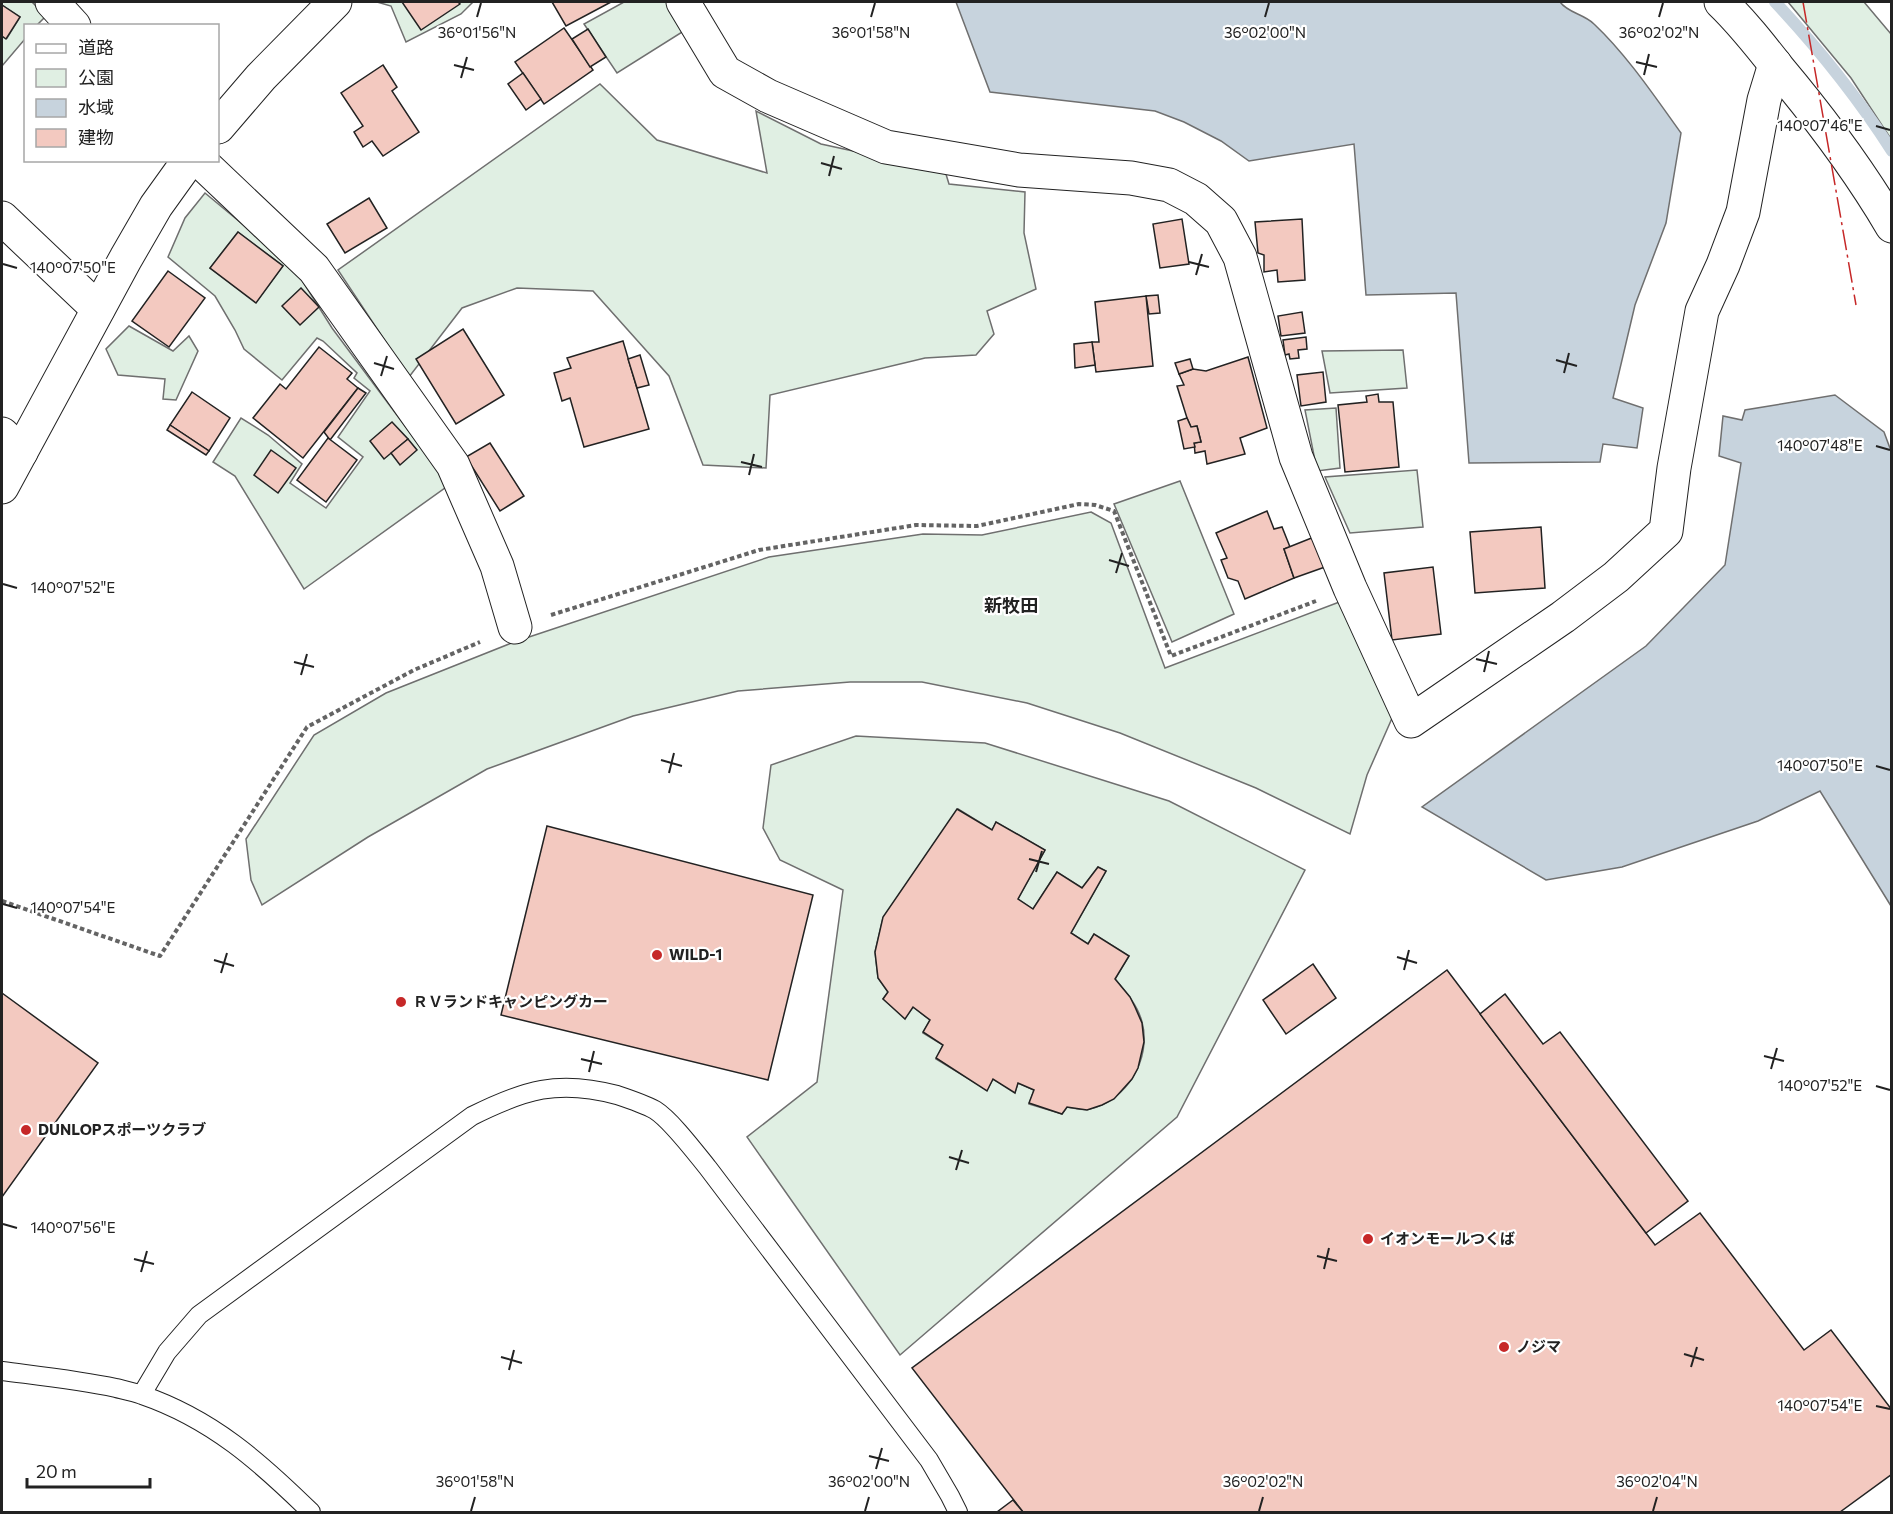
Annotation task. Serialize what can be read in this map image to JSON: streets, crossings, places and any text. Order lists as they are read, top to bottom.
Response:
{
  "districts": ["新牧田"],
  "places": [
    "WILD-1",
    "ＲＶランドキャンピングカー",
    "DUNLOPスポーツクラブ",
    "イオンモールつくば",
    "ノジマ"
  ],
  "legend": [
    "道路",
    "公園",
    "水域",
    "建物"
  ],
  "scale_bar": "20 m",
  "coordinates": [
    "36°01'56\"N",
    "36°01'58\"N",
    "36°02'00\"N",
    "36°02'02\"N",
    "140°07'46\"E",
    "140°07'50\"E",
    "140°07'48\"E",
    "140°07'52\"E",
    "140°07'54\"E",
    "140°07'56\"E",
    "36°02'04\"N"
  ]
}
